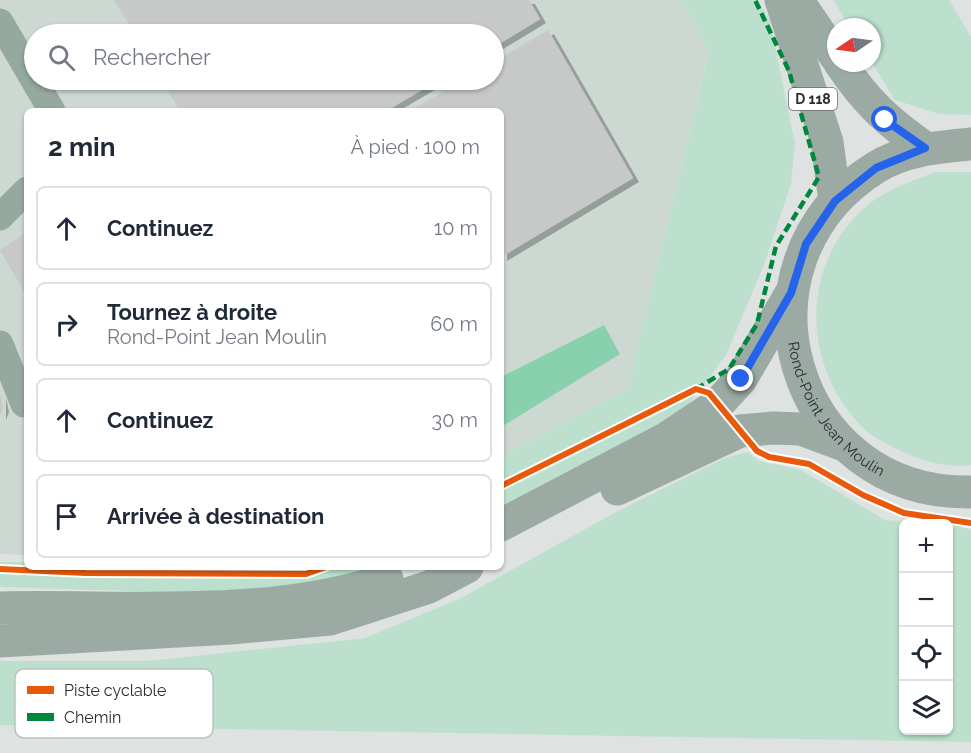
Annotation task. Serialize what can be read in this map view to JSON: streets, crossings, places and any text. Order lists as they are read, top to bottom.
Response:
{
  "streets": {
    "main road": ["D 118", "Rond-Point Jean Moulin"]
  },
  "crossings": [
    ["D 118", "Rond-Point Jean Moulin"]
  ],
  "legend": ["Piste cyclable", "Chemin"],
  "north": "left",
  "page": {
    "search": "Rechercher",
    "heading": ["2 min", "À pied · 100 m"],
    "list": [
      ["Continuez", "10 m"],
      ["Tournez à droite", "Rond-Point Jean Moulin", "60 m"],
      ["Continuez", "30 m"],
      "Arrivée à destination"
    ],
    "map_buttons": ["+", "−"]
  }
}
